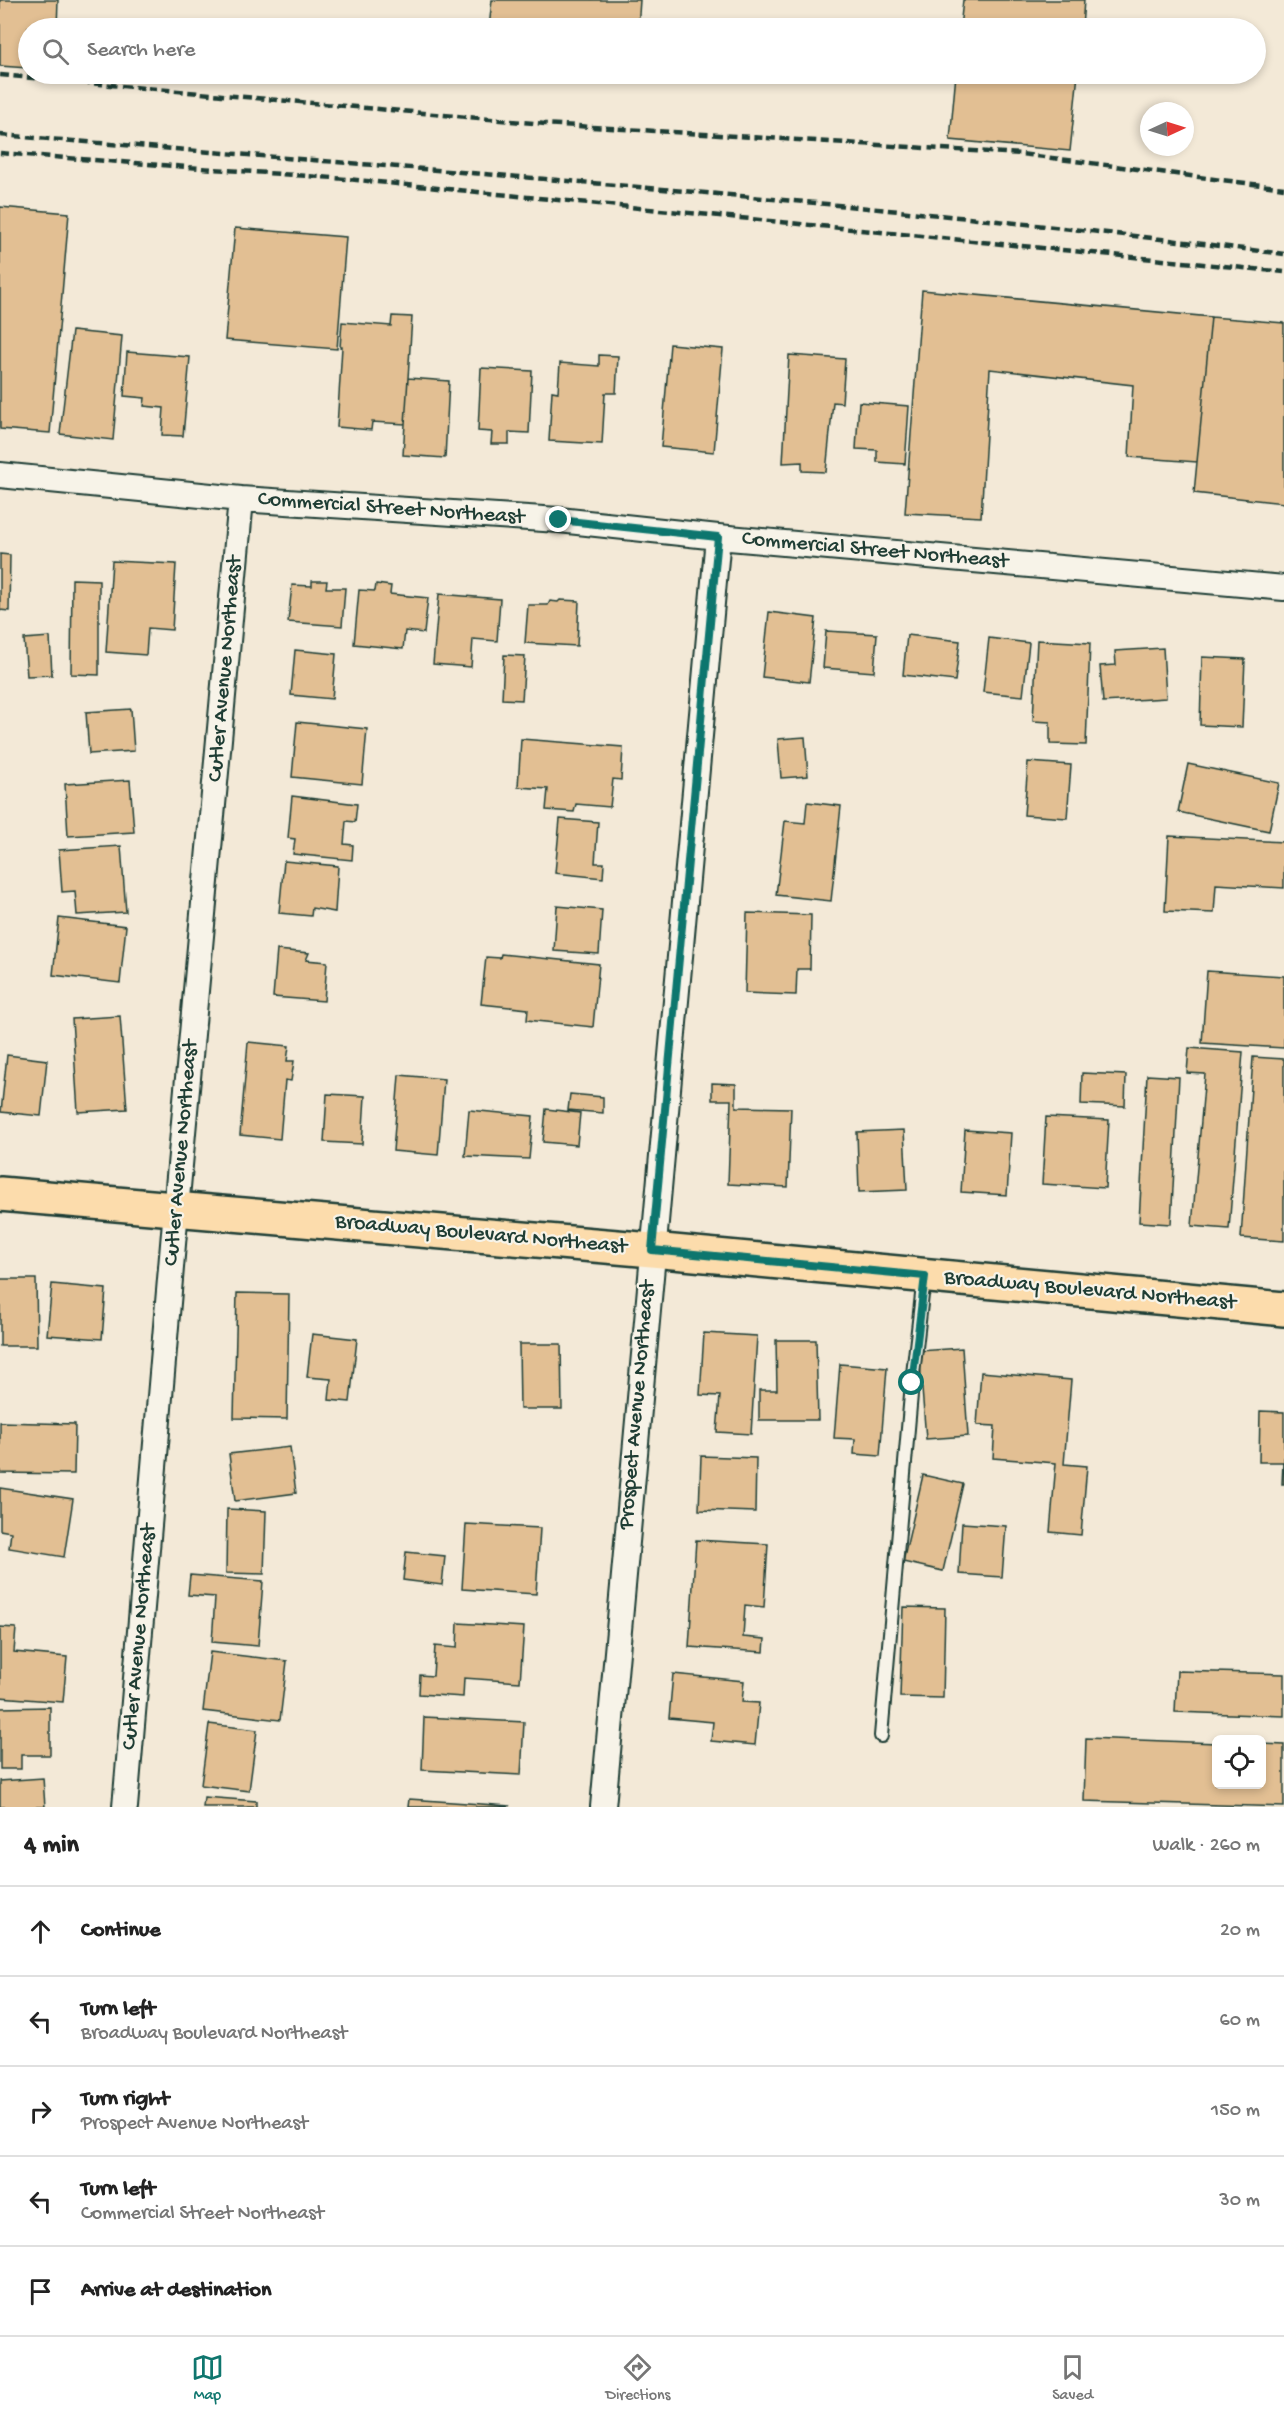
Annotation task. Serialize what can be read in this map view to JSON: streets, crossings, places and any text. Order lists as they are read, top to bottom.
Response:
{
  "streets": {
    "main road": ["Broadway Boulevard Northeast"],
    "street": ["Commercial Street Northeast", "Cutler Avenue Northeast", "Prospect Avenue Northeast"]
  },
  "crossings": [
    ["Commercial Street Northeast", "Cutler Avenue Northeast"],
    ["Commercial Street Northeast", "Prospect Avenue Northeast"],
    ["Cutler Avenue Northeast", "Broadway Boulevard Northeast"],
    ["Broadway Boulevard Northeast", "Prospect Avenue Northeast"]
  ],
  "north": "right",
  "page": {
    "search": "Search here",
    "heading": ["4 min", "Walk · 260 m"],
    "list": [
      ["Continue", "20 m"],
      ["Turn left", "Broadway Boulevard Northeast", "60 m"],
      ["Turn right", "Prospect Avenue Northeast", "150 m"],
      ["Turn left", "Commercial Street Northeast", "30 m"],
      "Arrive at destination"
    ],
    "nav": ["Map", "Directions", "Saved"]
  }
}
